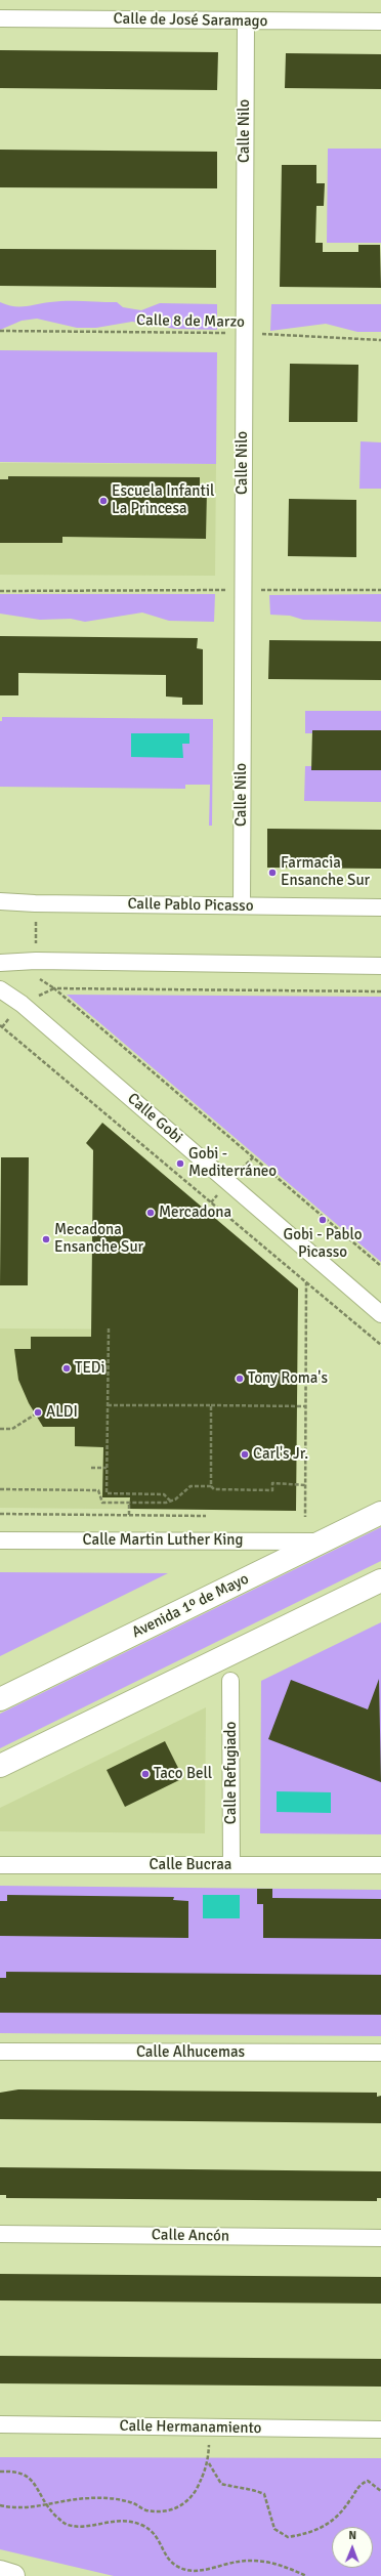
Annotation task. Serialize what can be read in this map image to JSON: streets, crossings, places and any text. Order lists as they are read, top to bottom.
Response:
{
  "streets": {
    "street": [
      "Calle de José Saramago",
      "Calle Nilo",
      "Calle Pablo Picasso",
      "Calle Gobi",
      "Calle Martin Luther King",
      "Avenida 1º de Mayo",
      "Calle Refugiado",
      "Calle Bucraa",
      "Calle Alhucemas",
      "Calle Ancón",
      "Calle Hermanamiento"
    ],
    "path": ["Calle 8 de Marzo"]
  },
  "crossings": [
    ["Calle de José Saramago", "Calle Nilo"],
    ["Calle Nilo", "Calle 8 de Marzo"],
    ["Calle Nilo", "Calle Pablo Picasso"],
    ["Calle Martin Luther King", "Avenida 1º de Mayo"],
    ["Calle Refugiado", "Calle Bucraa"]
  ],
  "places": [
    "Escuela Infantil La Princesa",
    "Farmacia Ensanche Sur",
    "Gobi - Mediterráneo",
    "Mercadona",
    "Gobi - Pablo Picasso",
    "Mecadona Ensanche Sur",
    "TEDi",
    "Tony Roma's",
    "ALDI",
    "Carl's Jr.",
    "Taco Bell"
  ],
  "north": "top"
}
